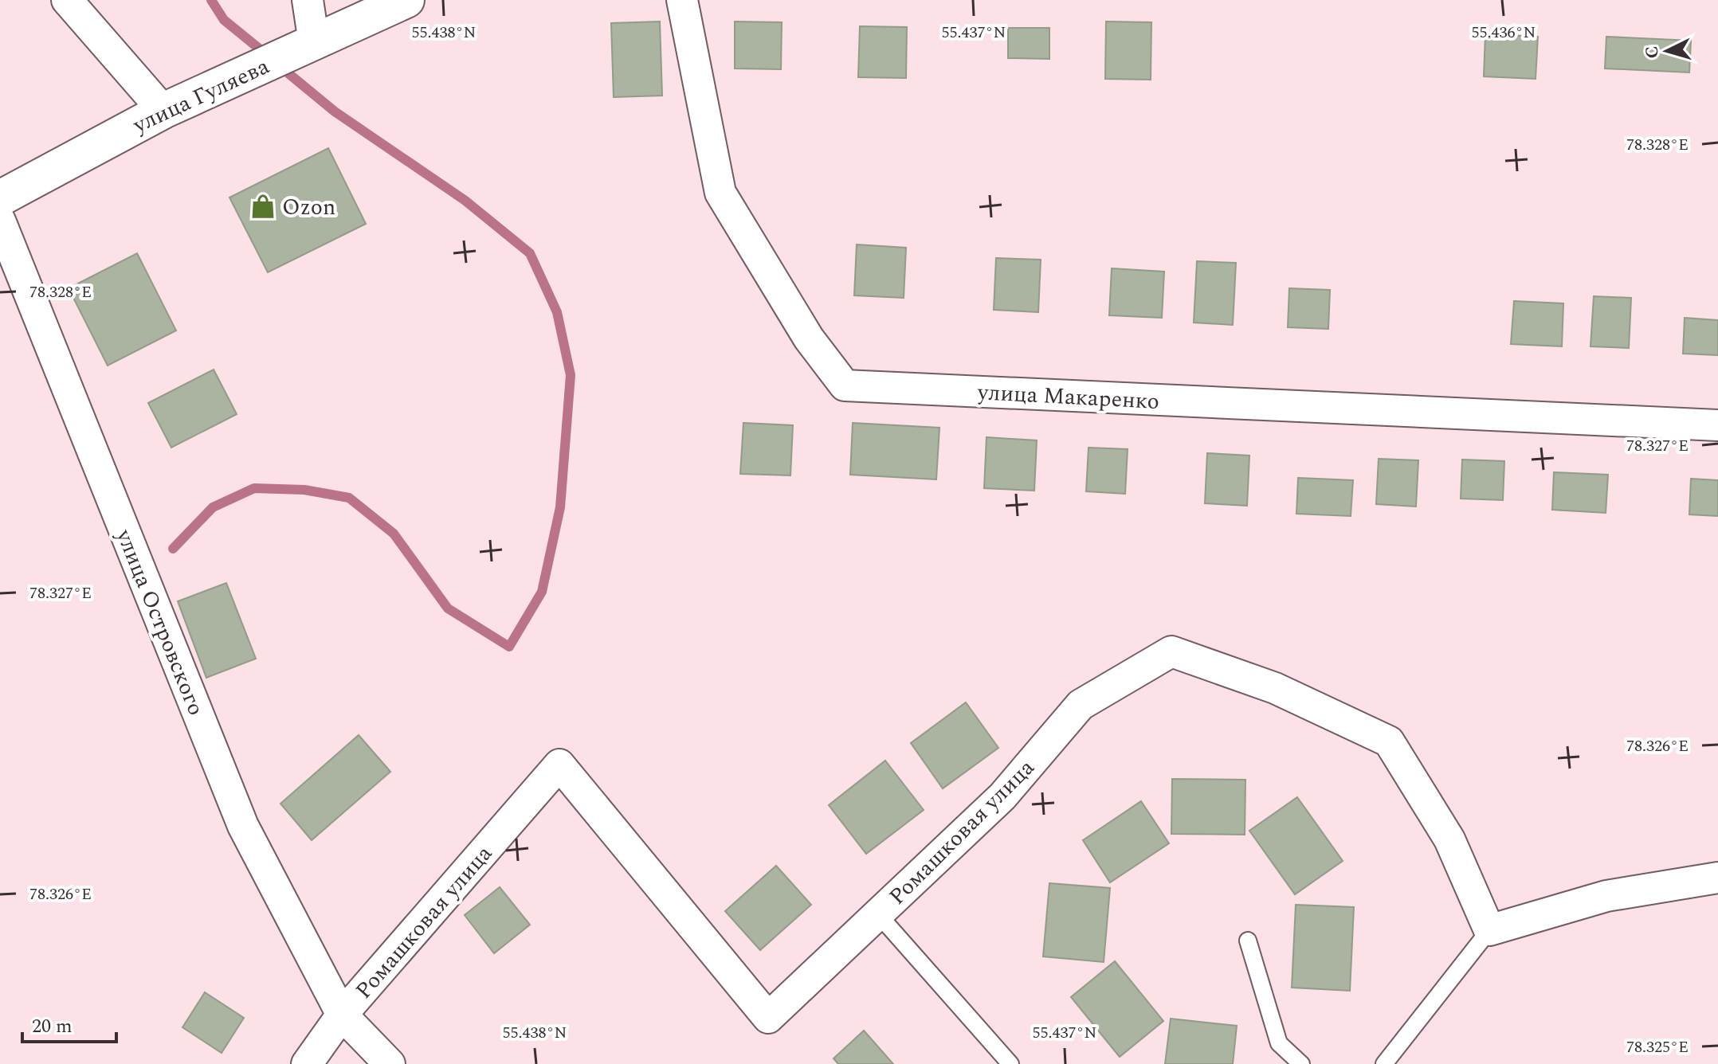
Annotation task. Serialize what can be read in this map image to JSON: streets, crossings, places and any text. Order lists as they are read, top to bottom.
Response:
{
  "streets": {
    "main road": ["улица Гуляева"],
    "street": ["улица Макаренко", "улица Островского", "Ромашковая улица"]
  },
  "crossings": [
    ["улица Островского", "Ромашковая улица"]
  ],
  "places": {
    "shop": ["Ozon"]
  },
  "scale_bar": "20 m",
  "north": "left",
  "coordinates": [
    "55.438°N",
    "55.437°N",
    "55.436°N",
    "78.328°E",
    "78.327°E",
    "78.326°E",
    "78.325°E"
  ]
}
